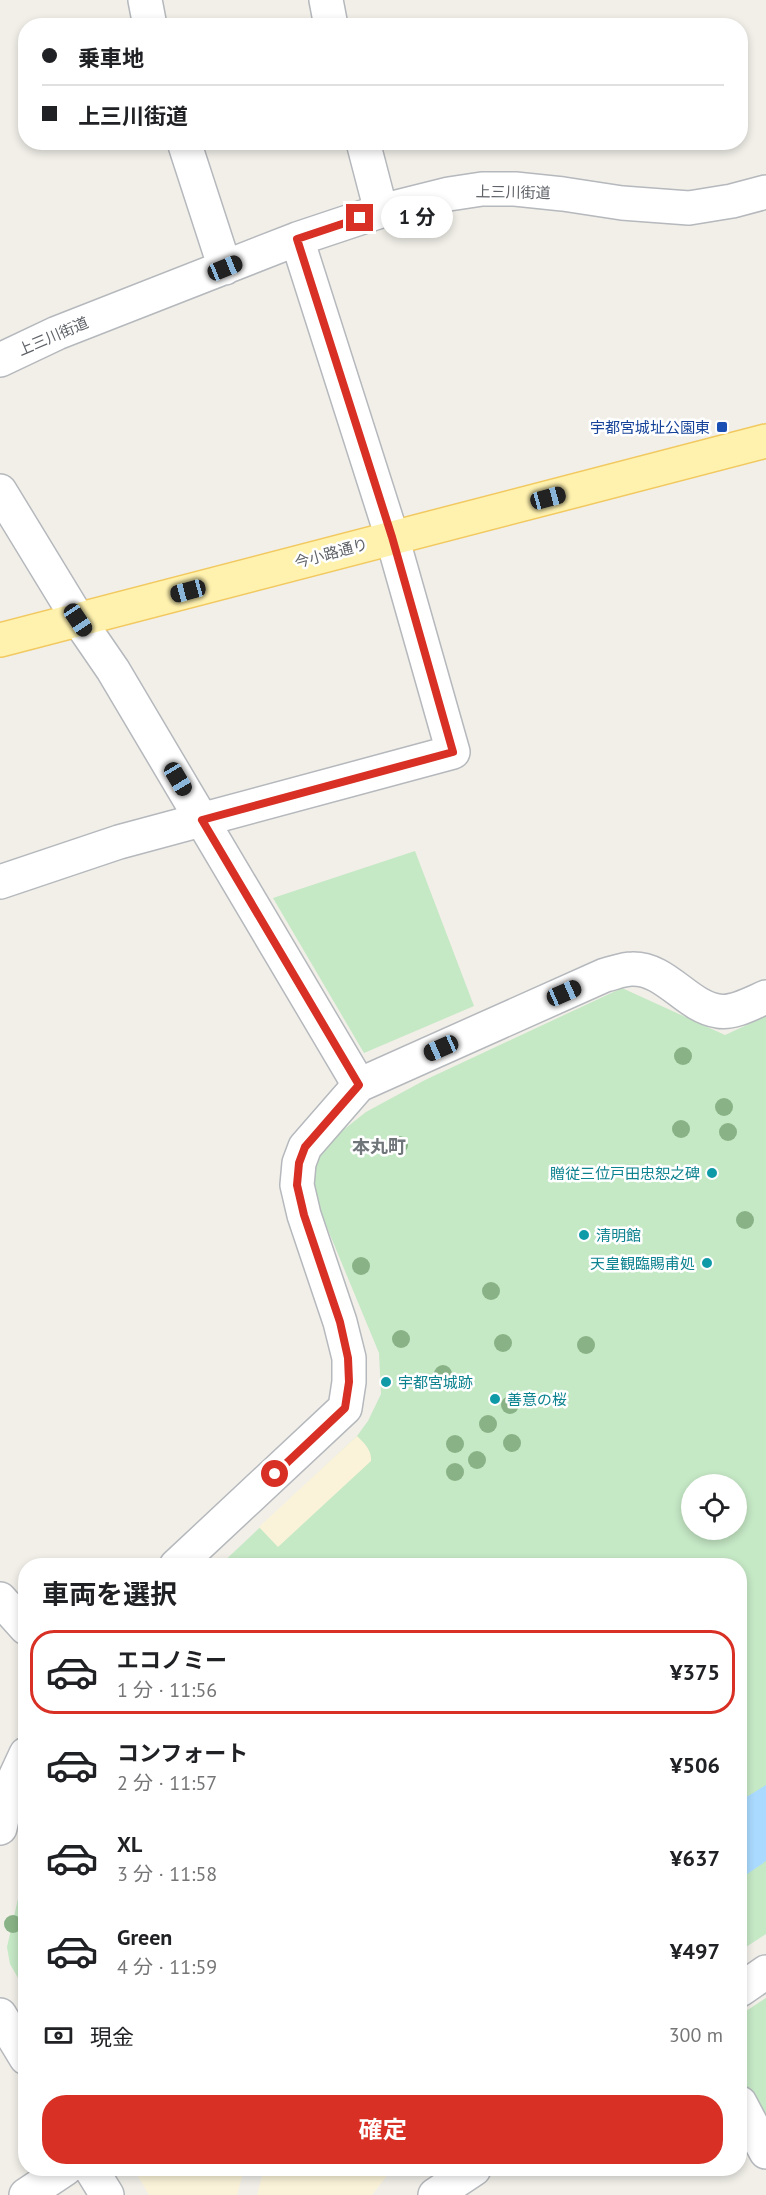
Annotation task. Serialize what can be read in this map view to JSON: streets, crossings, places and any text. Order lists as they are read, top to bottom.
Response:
{
  "streets": {
    "main road": ["今小路通り"],
    "street": ["上三川街道"]
  },
  "districts": ["本丸町"],
  "places": {
    "transit": ["宇都宮城址公園東"],
    "other": [
      "贈従三位戸田忠恕之碑",
      "清明館",
      "天皇観臨賜甫処",
      "宇都宮城跡",
      "善意の桜"
    ]
  },
  "page": {
    "banner": ["乗車地", "上三川街道"],
    "bubble": "1 分",
    "heading": "車両を選択",
    "list": [
      {
        "name": "エコノミー",
        "note": "1 分 · 11:56",
        "value": "¥375"
      },
      {
        "name": "コンフォート",
        "note": "2 分 · 11:57",
        "value": "¥506"
      },
      {
        "name": "XL",
        "note": "3 分 · 11:58",
        "value": "¥637"
      },
      {
        "name": "Green",
        "note": "4 分 · 11:59",
        "value": "¥497"
      }
    ],
    "pay": ["現金", "300 m"],
    "buttons": "確定"
  }
}
